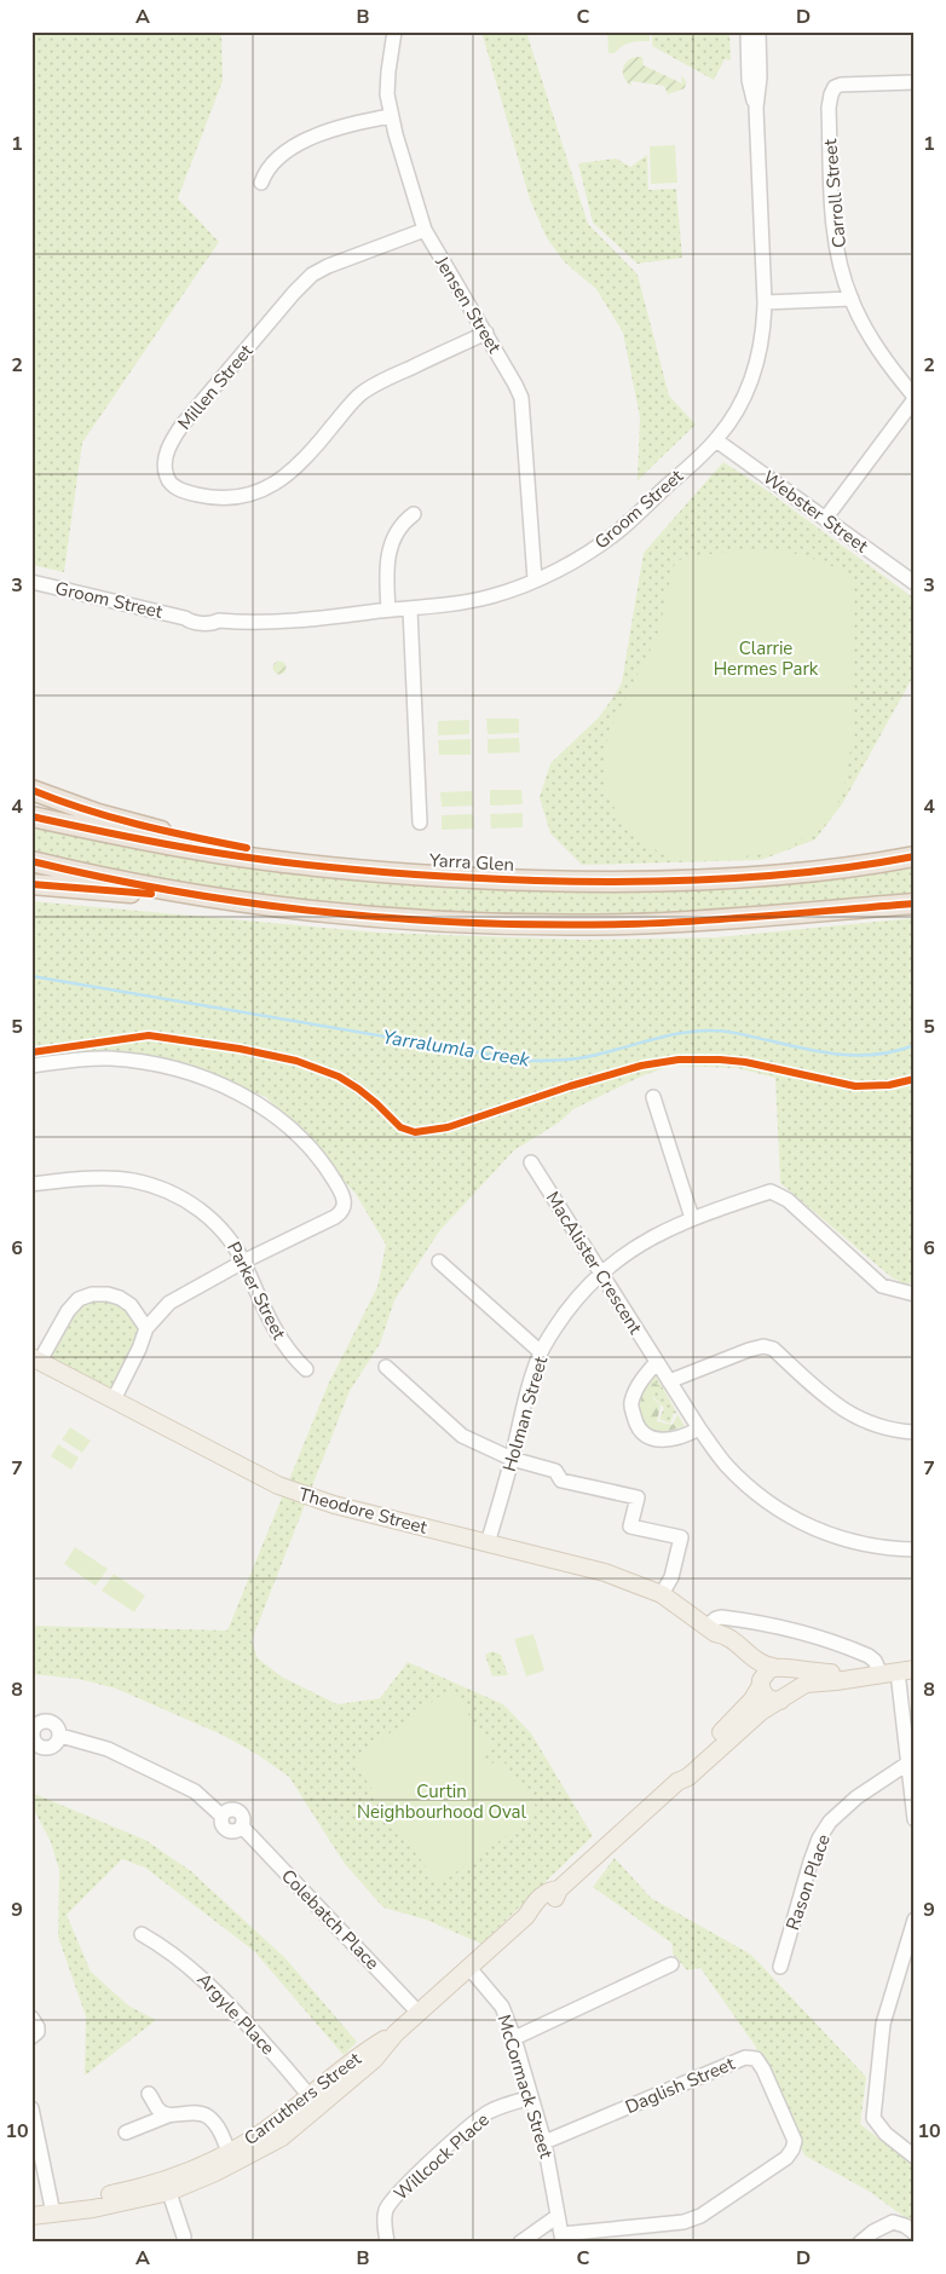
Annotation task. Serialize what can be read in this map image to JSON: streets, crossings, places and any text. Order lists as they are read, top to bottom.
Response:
{
  "streets": {
    "highway": ["Yarra Glen"],
    "main road": ["Theodore Street", "Carruthers Street"],
    "street": [
      "Carroll Street",
      "Jensen Street",
      "Millen Street",
      "Groom Street",
      "Webster Street",
      "MacAlister Crescent",
      "Parker Street",
      "Holman Street",
      "Rason Place",
      "Colebatch Place",
      "Argyle Place",
      "Daglish Street",
      "McCormack Street",
      "Willcock Place"
    ]
  },
  "crossings": [
    ["Jensen Street", "Millen Street"],
    ["Jensen Street", "Groom Street"],
    ["Groom Street", "Webster Street"],
    ["MacAlister Crescent", "Holman Street"],
    ["Holman Street", "Theodore Street"],
    ["Theodore Street", "Carruthers Street"],
    ["Colebatch Place", "Carruthers Street"],
    ["Argyle Place", "Carruthers Street"],
    ["Daglish Street", "McCormack Street"],
    ["McCormack Street", "Carruthers Street"],
    ["McCormack Street", "Willcock Place"]
  ],
  "water": ["Yarralumla Creek"],
  "parks": ["Clarrie Hermes Park", "Curtin Neighbourhood Oval"],
  "grid": {
    "columns": [
      "A",
      "B",
      "C",
      "D"
    ],
    "rows": [
      "1",
      "2",
      "3",
      "4",
      "5",
      "6",
      "7",
      "8",
      "9",
      "10"
    ]
  }
}
